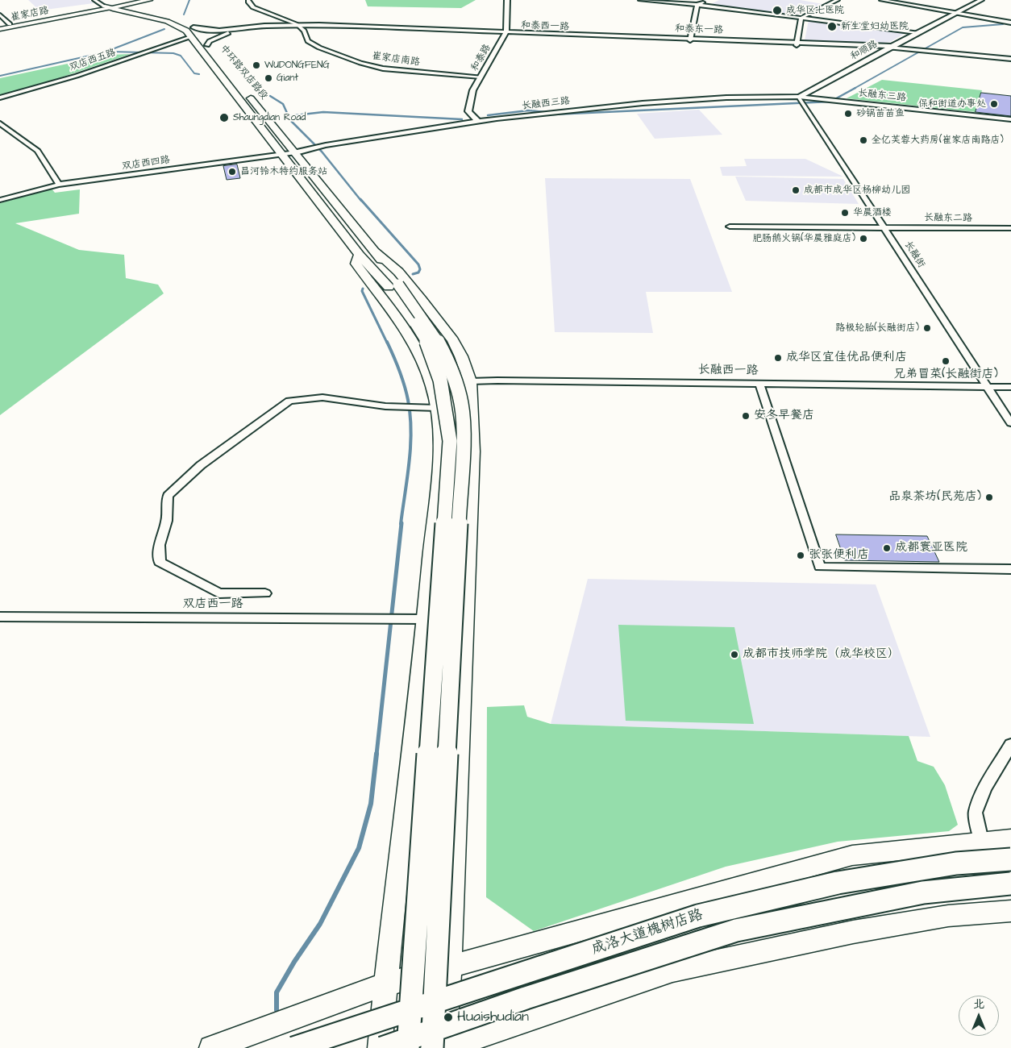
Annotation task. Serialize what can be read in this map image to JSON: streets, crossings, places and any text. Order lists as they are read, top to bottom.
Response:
{
  "streets": {
    "main road": ["崔家店路", "中环路双店路段", "成洛大道槐树店路"],
    "street": [
      "和泰西一路",
      "和泰东一路",
      "和顺路",
      "和泰路",
      "崔家店南路",
      "双店西五路",
      "长融东三路",
      "长融西三路",
      "双店西四路",
      "长融东二路",
      "长融街",
      "长融西一路",
      "双店西一路"
    ]
  },
  "crossings": [
    ["崔家店路", "中环路双店路段"],
    ["和泰西一路", "和泰东一路"],
    ["和泰西一路", "和泰路"],
    ["和泰西一路", "崔家店南路"],
    ["和泰西一路", "中环路双店路段"],
    ["和泰东一路", "和顺路"],
    ["和泰东一路", "和泰路"],
    ["和顺路", "长融东三路"],
    ["和顺路", "长融西三路"],
    ["和顺路", "长融街"],
    ["和泰路", "崔家店南路"],
    ["和泰路", "长融西三路"],
    ["双店西五路", "中环路双店路段"],
    ["中环路双店路段", "长融西三路"],
    ["中环路双店路段", "双店西四路"],
    ["长融东三路", "长融西三路"],
    ["长融东三路", "长融街"],
    ["长融西三路", "双店西四路"],
    ["长融西三路", "长融街"],
    ["长融东二路", "长融街"],
    ["长融街", "长融西一路"]
  ],
  "places": [
    "成华区七医院",
    "新生堂妇幼医院",
    "WUDONGFENG",
    "Giant",
    "保和街道办事处",
    "砂锅苗苗鱼",
    "Shaungdian Road",
    "全亿芙蓉大药房(崔家店南路店)",
    "昌河铃木特约服务站",
    "成都市成华区杨柳幼儿园",
    "华晨酒楼",
    "肥肠鹅火锅(华晨雅庭店)",
    "路极轮胎(长融街店)",
    "成华区宜佳优品便利店",
    "兄弟冒菜(长融街店)",
    "安冬早餐店",
    "品泉茶坊(民苑店)",
    "成都寰亚医院",
    "张张便利店",
    "成都市技师学院（成华校区）",
    "Huaishudian"
  ],
  "north": "top"
}
